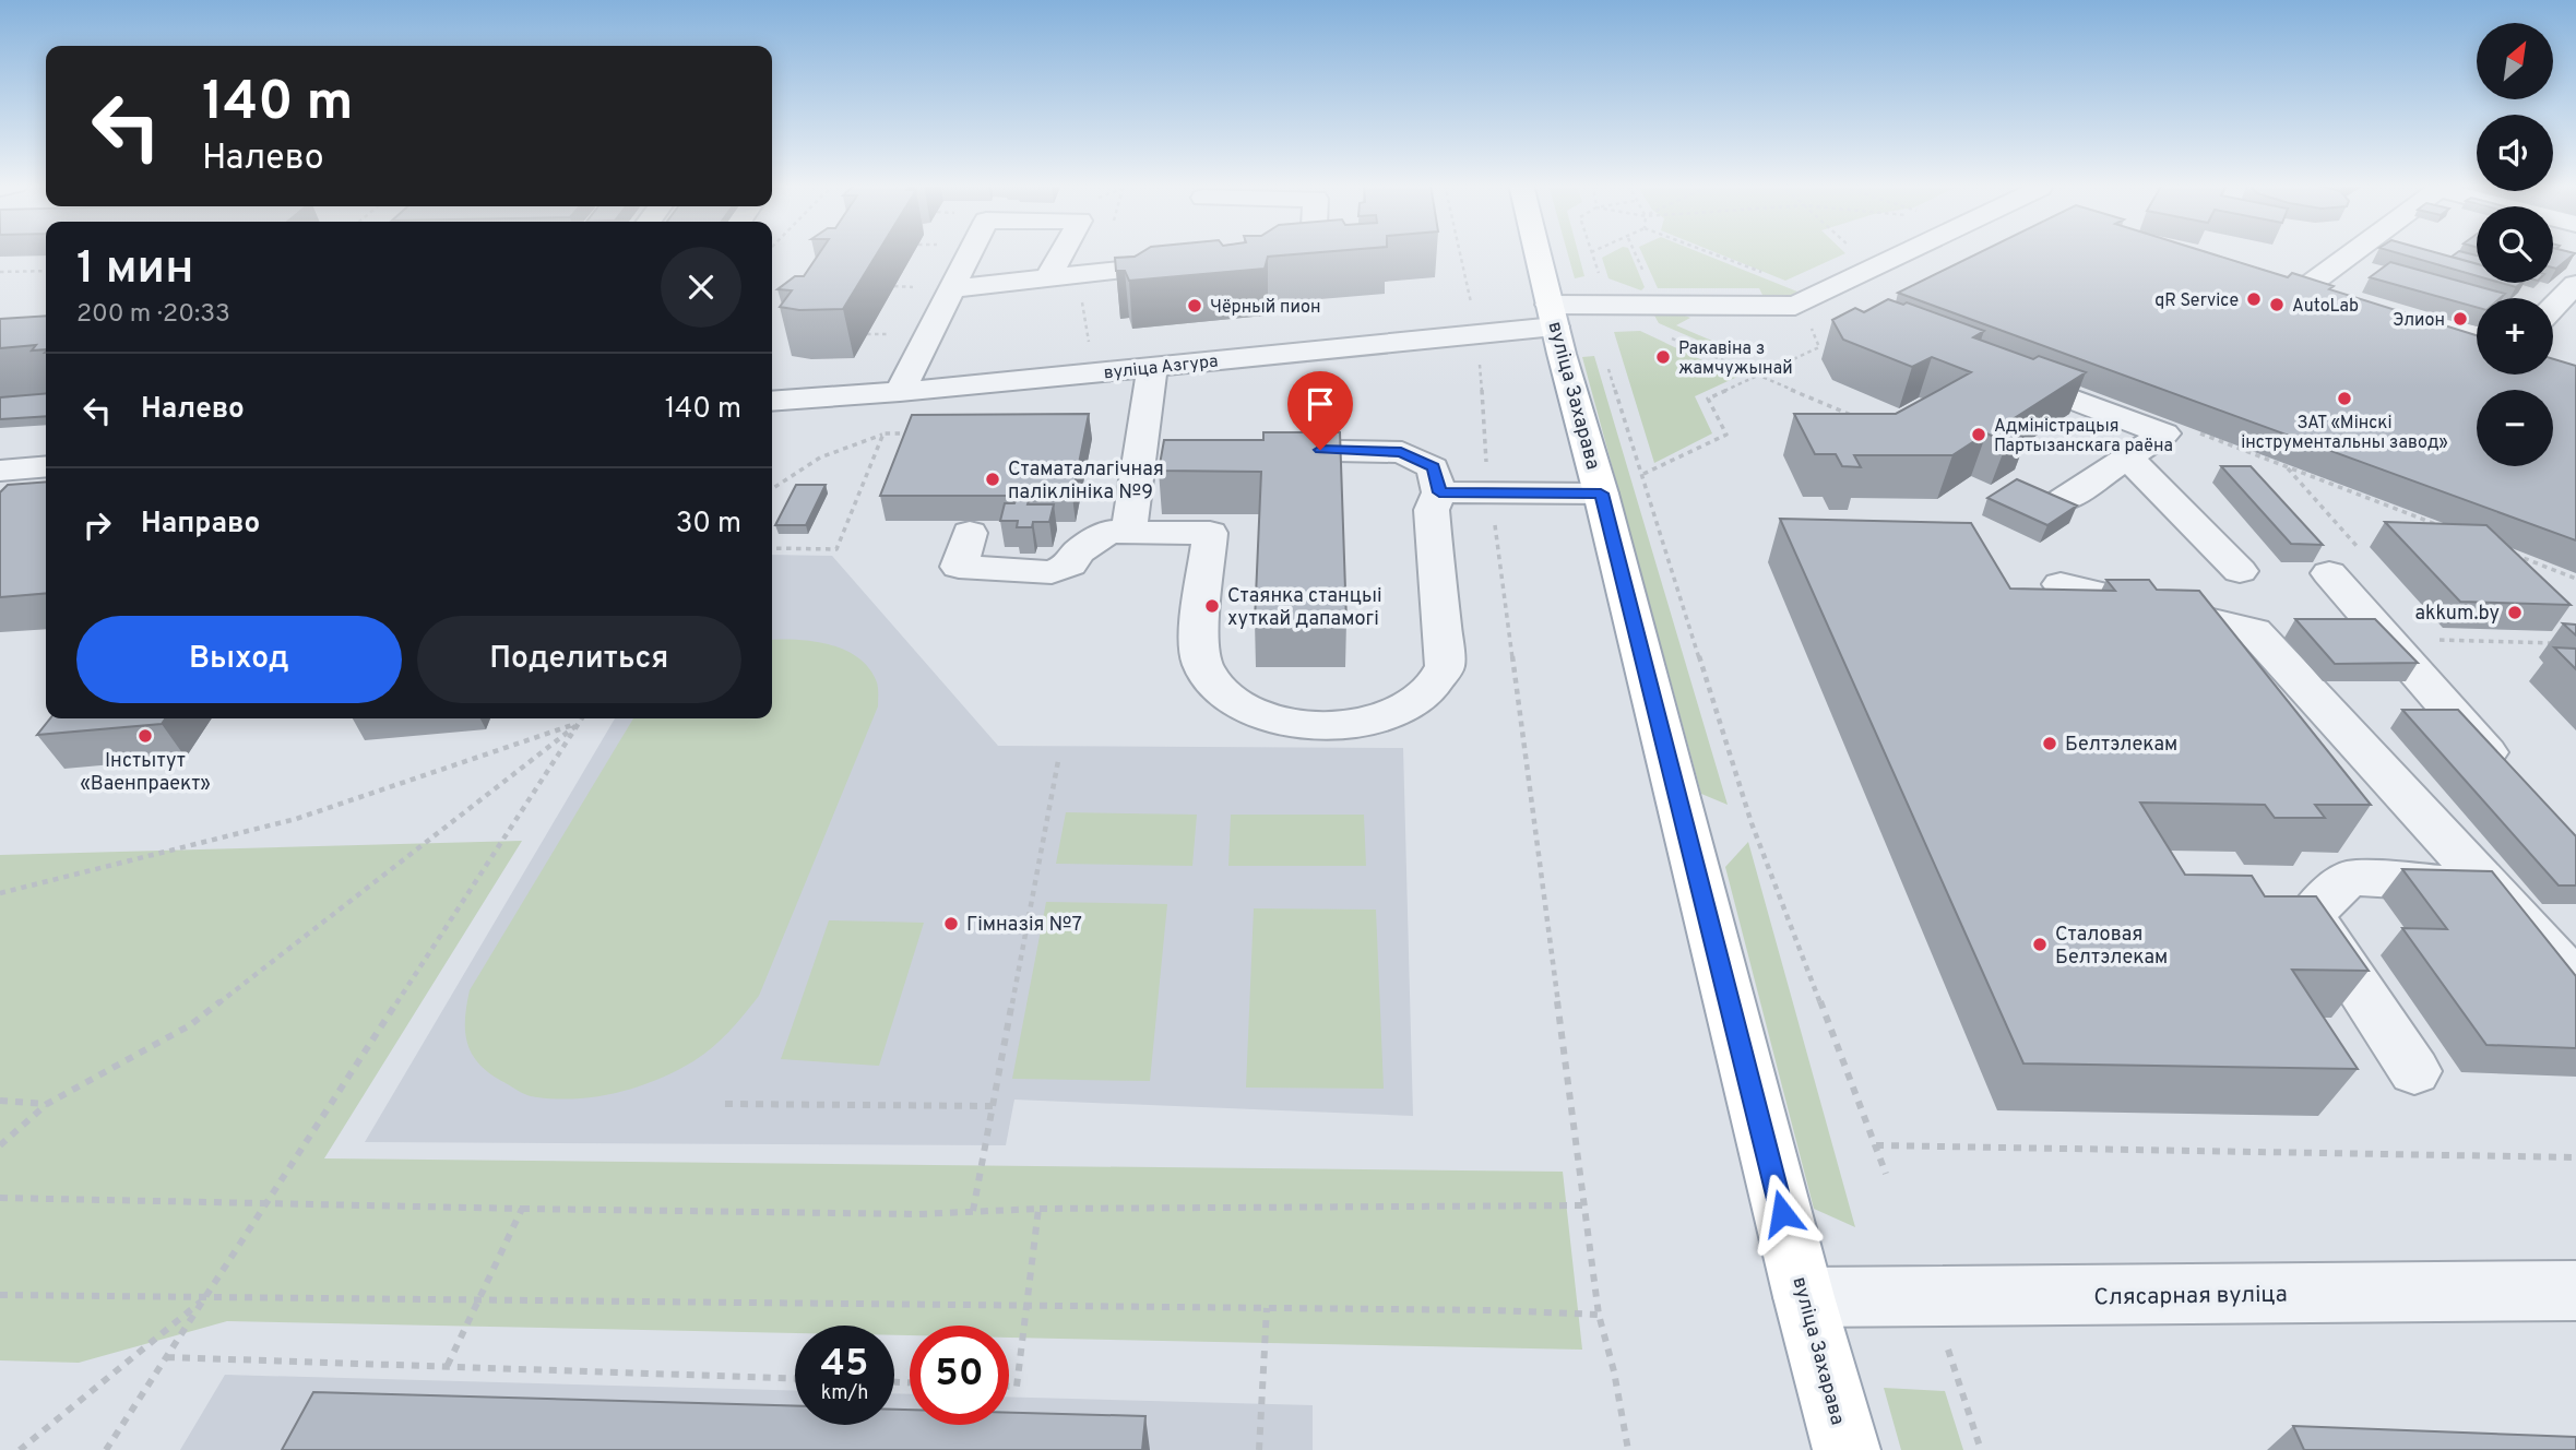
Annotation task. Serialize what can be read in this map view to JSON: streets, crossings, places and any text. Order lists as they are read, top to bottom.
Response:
{
  "streets": {
    "main road": ["вуліца Захарава"],
    "street": ["вуліца Азгура", "Слясарная вуліца"]
  },
  "crossings": [
    ["вуліца Азгура", "вуліца Захарава"],
    ["вуліца Захарава", "Слясарная вуліца"]
  ],
  "places": [
    "qR Service",
    "AutoLab",
    "Чёрный пион",
    "Элион",
    "Ракавіна з жамчужынай",
    "ЗАТ «Мінскі інструментальны завод»",
    "Адміністрацыя Партызанскага раёна",
    "Стаматалагічная паліклініка №9",
    "Стаянка станцыі хуткай дапамогі",
    "akkum.by",
    "Інстытут «Ваенпраект»",
    "Белтэлекам",
    "Гімназія №7",
    "Сталовая Белтэлекам"
  ],
  "north": "top right",
  "page": {
    "map_buttons": ["+", "−"],
    "turn": ["140 m", "Налево"],
    "heading": ["1 мин", "200 m · 20:33"],
    "list": [
      {
        "name": "Налево",
        "value": "140 m"
      },
      {
        "name": "Направо",
        "value": "30 m"
      }
    ],
    "buttons": ["Выход", "Поделиться"],
    "speed": "45 km/h",
    "limit": "50"
  }
}
